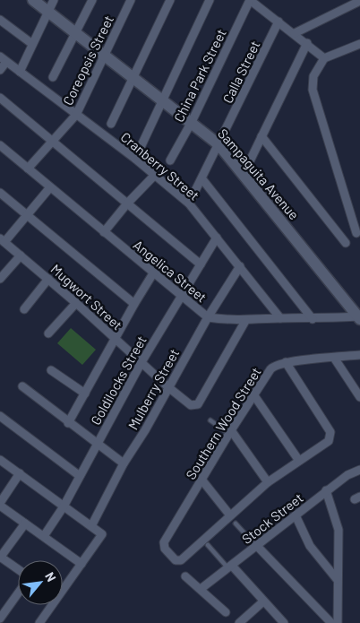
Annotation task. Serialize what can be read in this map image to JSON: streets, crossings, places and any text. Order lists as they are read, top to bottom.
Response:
{
  "streets": {
    "main road": ["Sampaguita Avenue"],
    "street": [
      "Coreopsis Street",
      "Calla Street",
      "China Park Street",
      "Cranberry Street",
      "Angelica Street",
      "Mugwort Street",
      "Goldilocks Street",
      "Mulberry Street",
      "Southern Wood Street",
      "Stock Street"
    ]
  },
  "crossings": [
    ["Coreopsis Street", "Cranberry Street"],
    ["Coreopsis Street", "Sampaguita Avenue"],
    ["Coreopsis Street", "Angelica Street"],
    ["Calla Street", "Cranberry Street"],
    ["Calla Street", "Sampaguita Avenue"],
    ["China Park Street", "Sampaguita Avenue"],
    ["Cranberry Street", "Angelica Street"],
    ["Cranberry Street", "Goldilocks Street"],
    ["Cranberry Street", "Mulberry Street"],
    ["Sampaguita Avenue", "Angelica Street"],
    ["Angelica Street", "Mugwort Street"],
    ["Angelica Street", "Goldilocks Street"],
    ["Angelica Street", "Mulberry Street"],
    ["Mugwort Street", "Goldilocks Street"],
    ["Mugwort Street", "Mulberry Street"]
  ],
  "north": "top right"
}
